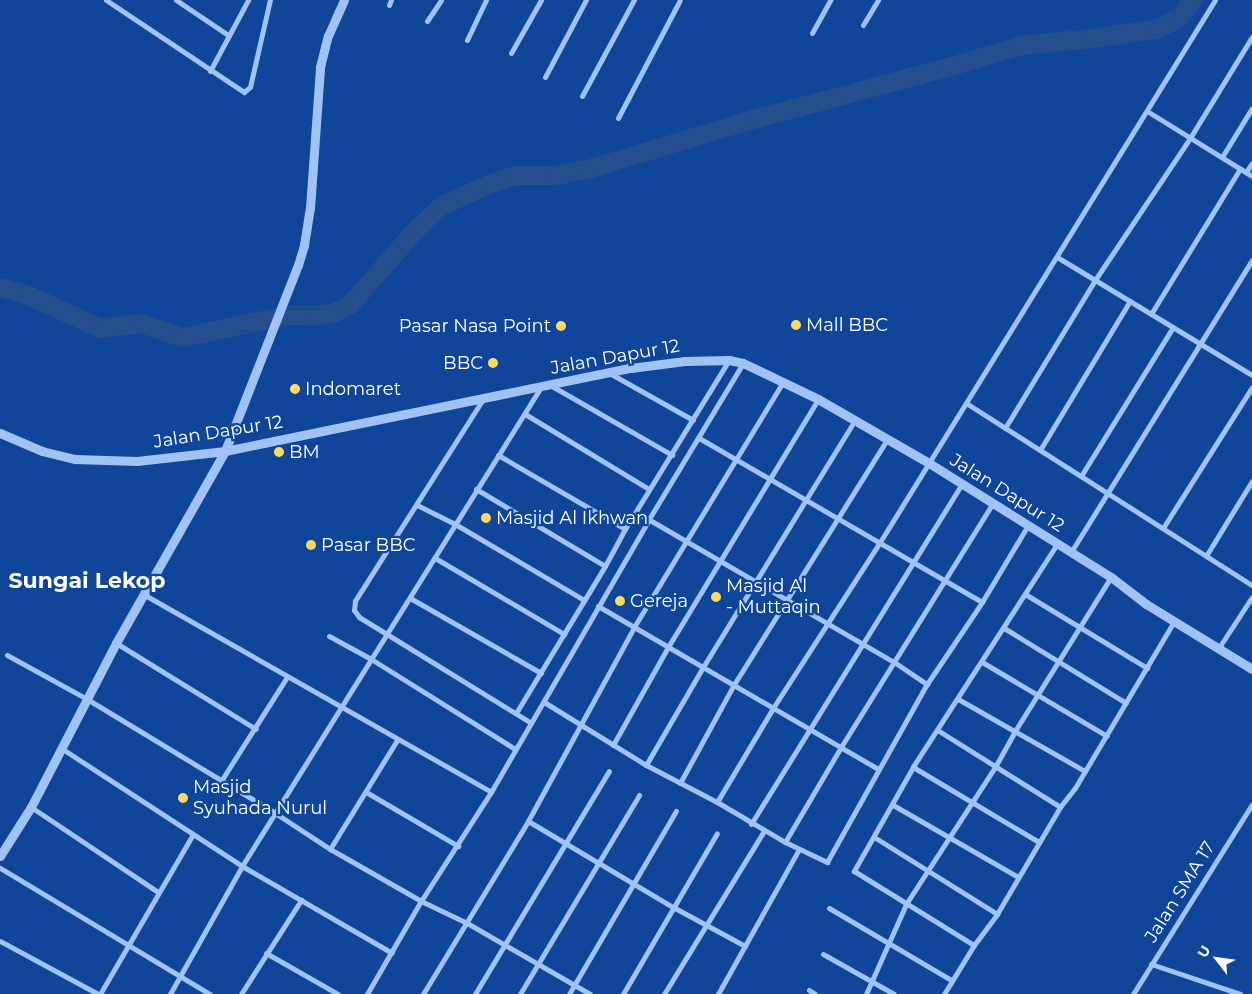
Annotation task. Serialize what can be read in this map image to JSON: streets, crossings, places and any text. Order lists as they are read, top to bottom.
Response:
{
  "streets": {
    "street": ["Jalan Dapur 12", "Jalan SMA 17"]
  },
  "districts": ["Sungai Lekop"],
  "places": [
    "Mall BBC",
    "Pasar Nasa Point",
    "BBC",
    "Indomaret",
    "BM",
    "Masjid Al Ikhwan",
    "Pasar BBC",
    "Masjid Al - Muttaqin",
    "Gereja",
    "Masjid Syuhada Nurul"
  ],
  "north": "top left"
}
